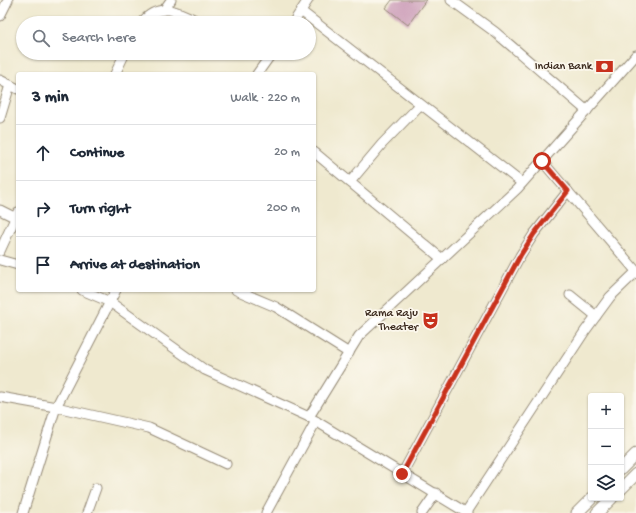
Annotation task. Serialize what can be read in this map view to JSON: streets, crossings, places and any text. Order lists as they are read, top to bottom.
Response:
{
  "places": {
    "bank": ["Indian Bank"],
    "theatre": ["Rama Raju Theater"]
  },
  "page": {
    "search": "Search here",
    "heading": ["3 min", "Walk · 220 m"],
    "list": [
      ["Continue", "20 m"],
      ["Turn right", "200 m"],
      "Arrive at destination"
    ],
    "map_buttons": ["+", "−"]
  }
}
